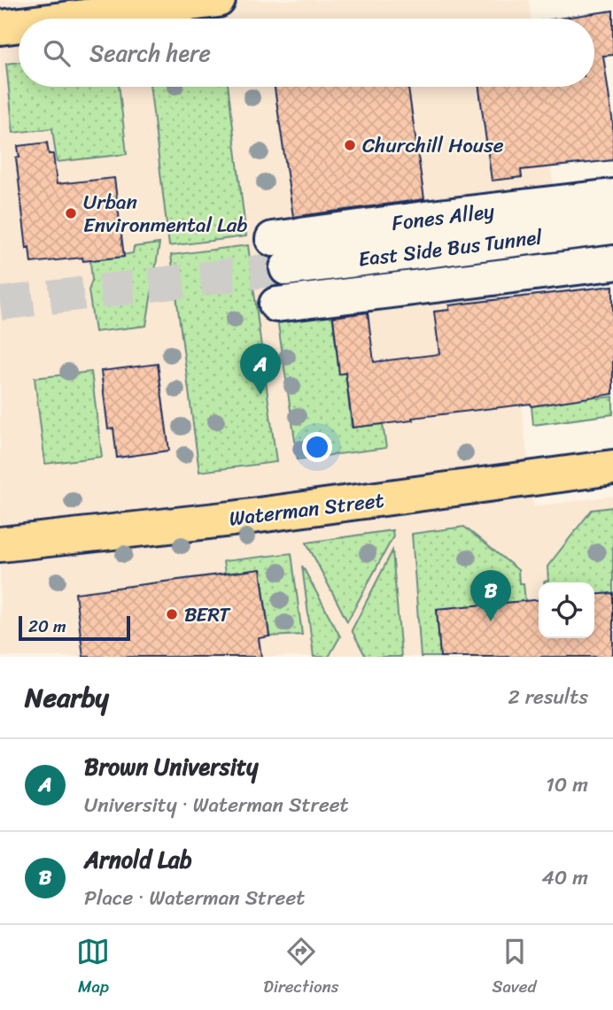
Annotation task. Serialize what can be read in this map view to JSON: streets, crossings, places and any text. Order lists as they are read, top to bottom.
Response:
{
  "streets": {
    "main road": ["Waterman Street"],
    "lane": ["Fones Alley", "East Side Bus Tunnel"]
  },
  "crossings": [
    ["Fones Alley", "East Side Bus Tunnel"]
  ],
  "places": ["Churchill House", "Urban Environmental Lab", "BERT"],
  "scale_bar": "20 m",
  "page": {
    "search": "Search here",
    "pins": ["A", "B"],
    "scale": "20 m",
    "heading": ["Nearby", "2 results"],
    "list": [
      {
        "mark": "A",
        "name": "Brown University",
        "note": "University · Waterman Street",
        "value": "10 m"
      },
      {
        "mark": "B",
        "name": "Arnold Lab",
        "note": "Place · Waterman Street",
        "value": "40 m"
      }
    ],
    "nav": ["Map", "Directions", "Saved"]
  }
}
